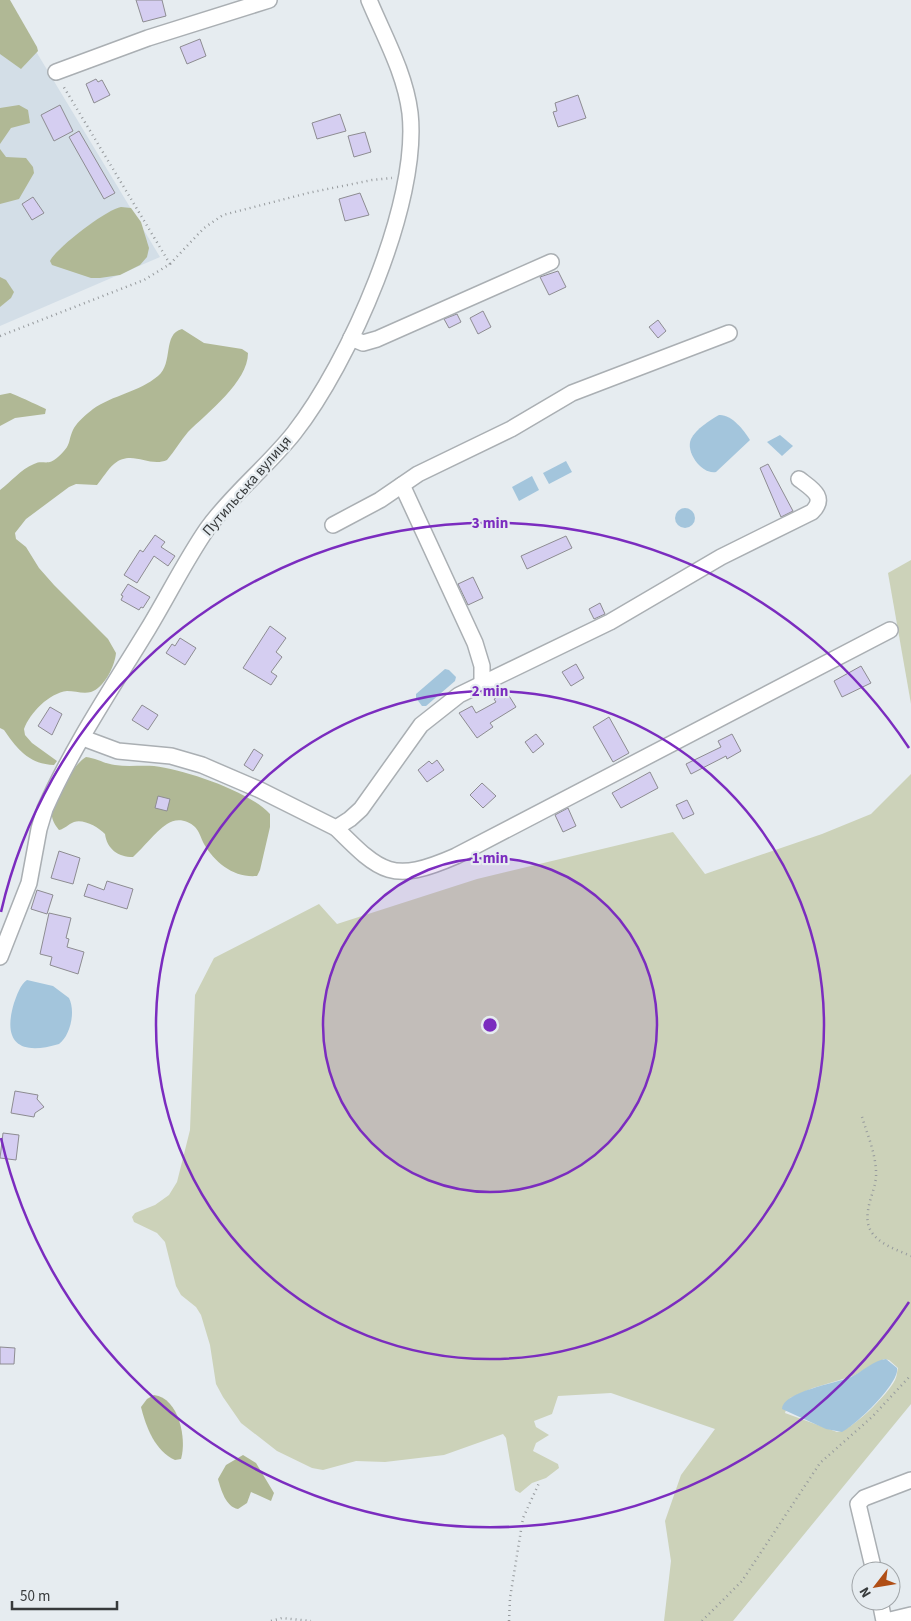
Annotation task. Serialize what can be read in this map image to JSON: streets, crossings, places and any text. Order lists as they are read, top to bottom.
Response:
{
  "streets": {
    "street": ["Путильська вулиця"]
  },
  "scale_bar": "50 m",
  "north": "bottom left",
  "rings": ["3 min", "2 min", "1 min"]
}
